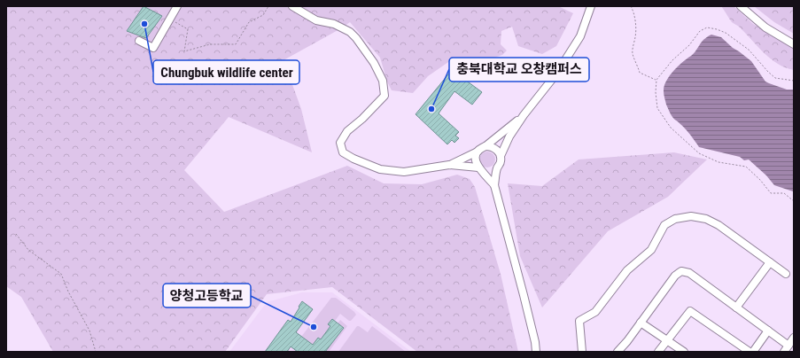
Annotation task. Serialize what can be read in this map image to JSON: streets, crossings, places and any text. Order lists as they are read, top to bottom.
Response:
{
  "places": ["Chungbuk wildlife center", "충북대학교 오창캠퍼스", "양청고등학교"]
}
